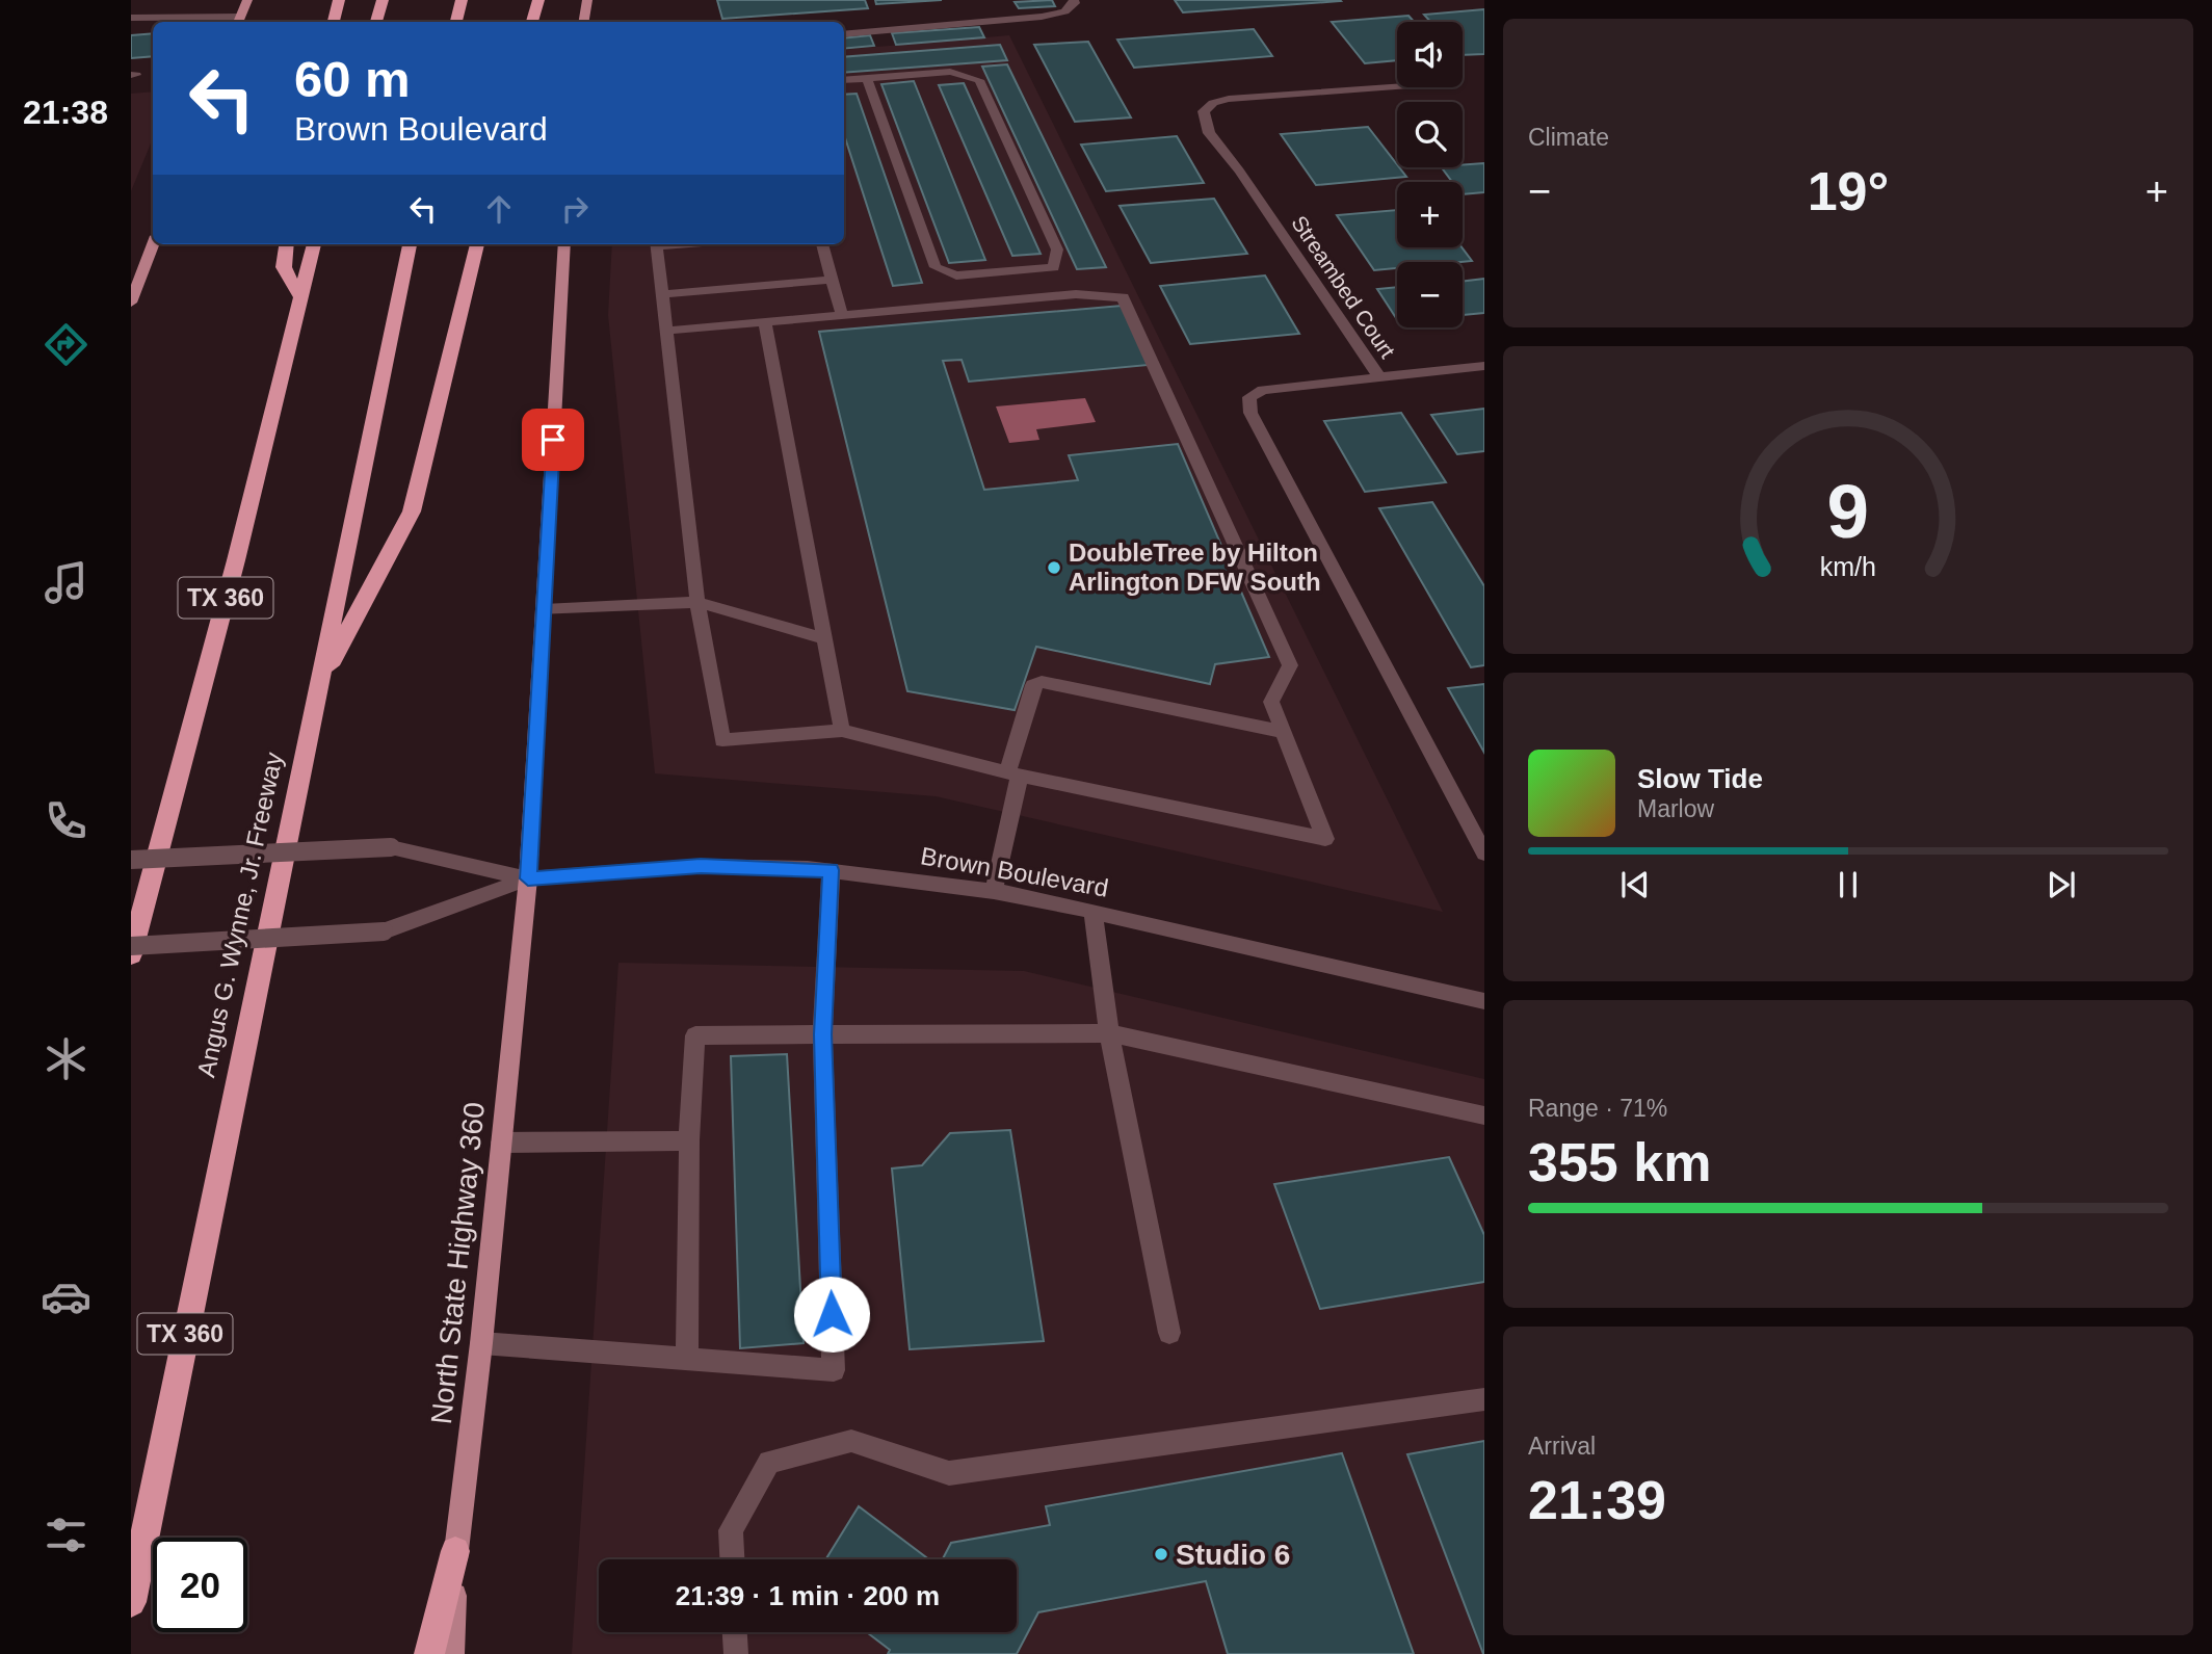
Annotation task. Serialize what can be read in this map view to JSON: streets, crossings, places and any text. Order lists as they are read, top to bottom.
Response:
{
  "streets": {
    "highway": ["TX 360", "Angus G. Wynne, Jr. Freeway"],
    "main road": ["North State Highway 360"],
    "street": ["Streambed Court", "Brown Boulevard"]
  },
  "crossings": [
    ["Brown Boulevard", "North State Highway 360"]
  ],
  "places": ["DoubleTree by Hilton Arlington DFW South", "Studio 6"],
  "page": {
    "tabs": "21:38",
    "tile": [
      "Climate",
      ["Range · 71%", "355 km"],
      ["Arrival", "21:39"]
    ],
    "map_buttons": ["+", "−"],
    "turn": ["60 m", "Brown Boulevard"],
    "heat": ["−", "19°", "+"],
    "song": ["Slow Tide", "Marlow"],
    "limit": "20",
    "trip": "21:39 · 1 min · 200 m",
    "gauge": ["9", "km/h"]
  }
}
